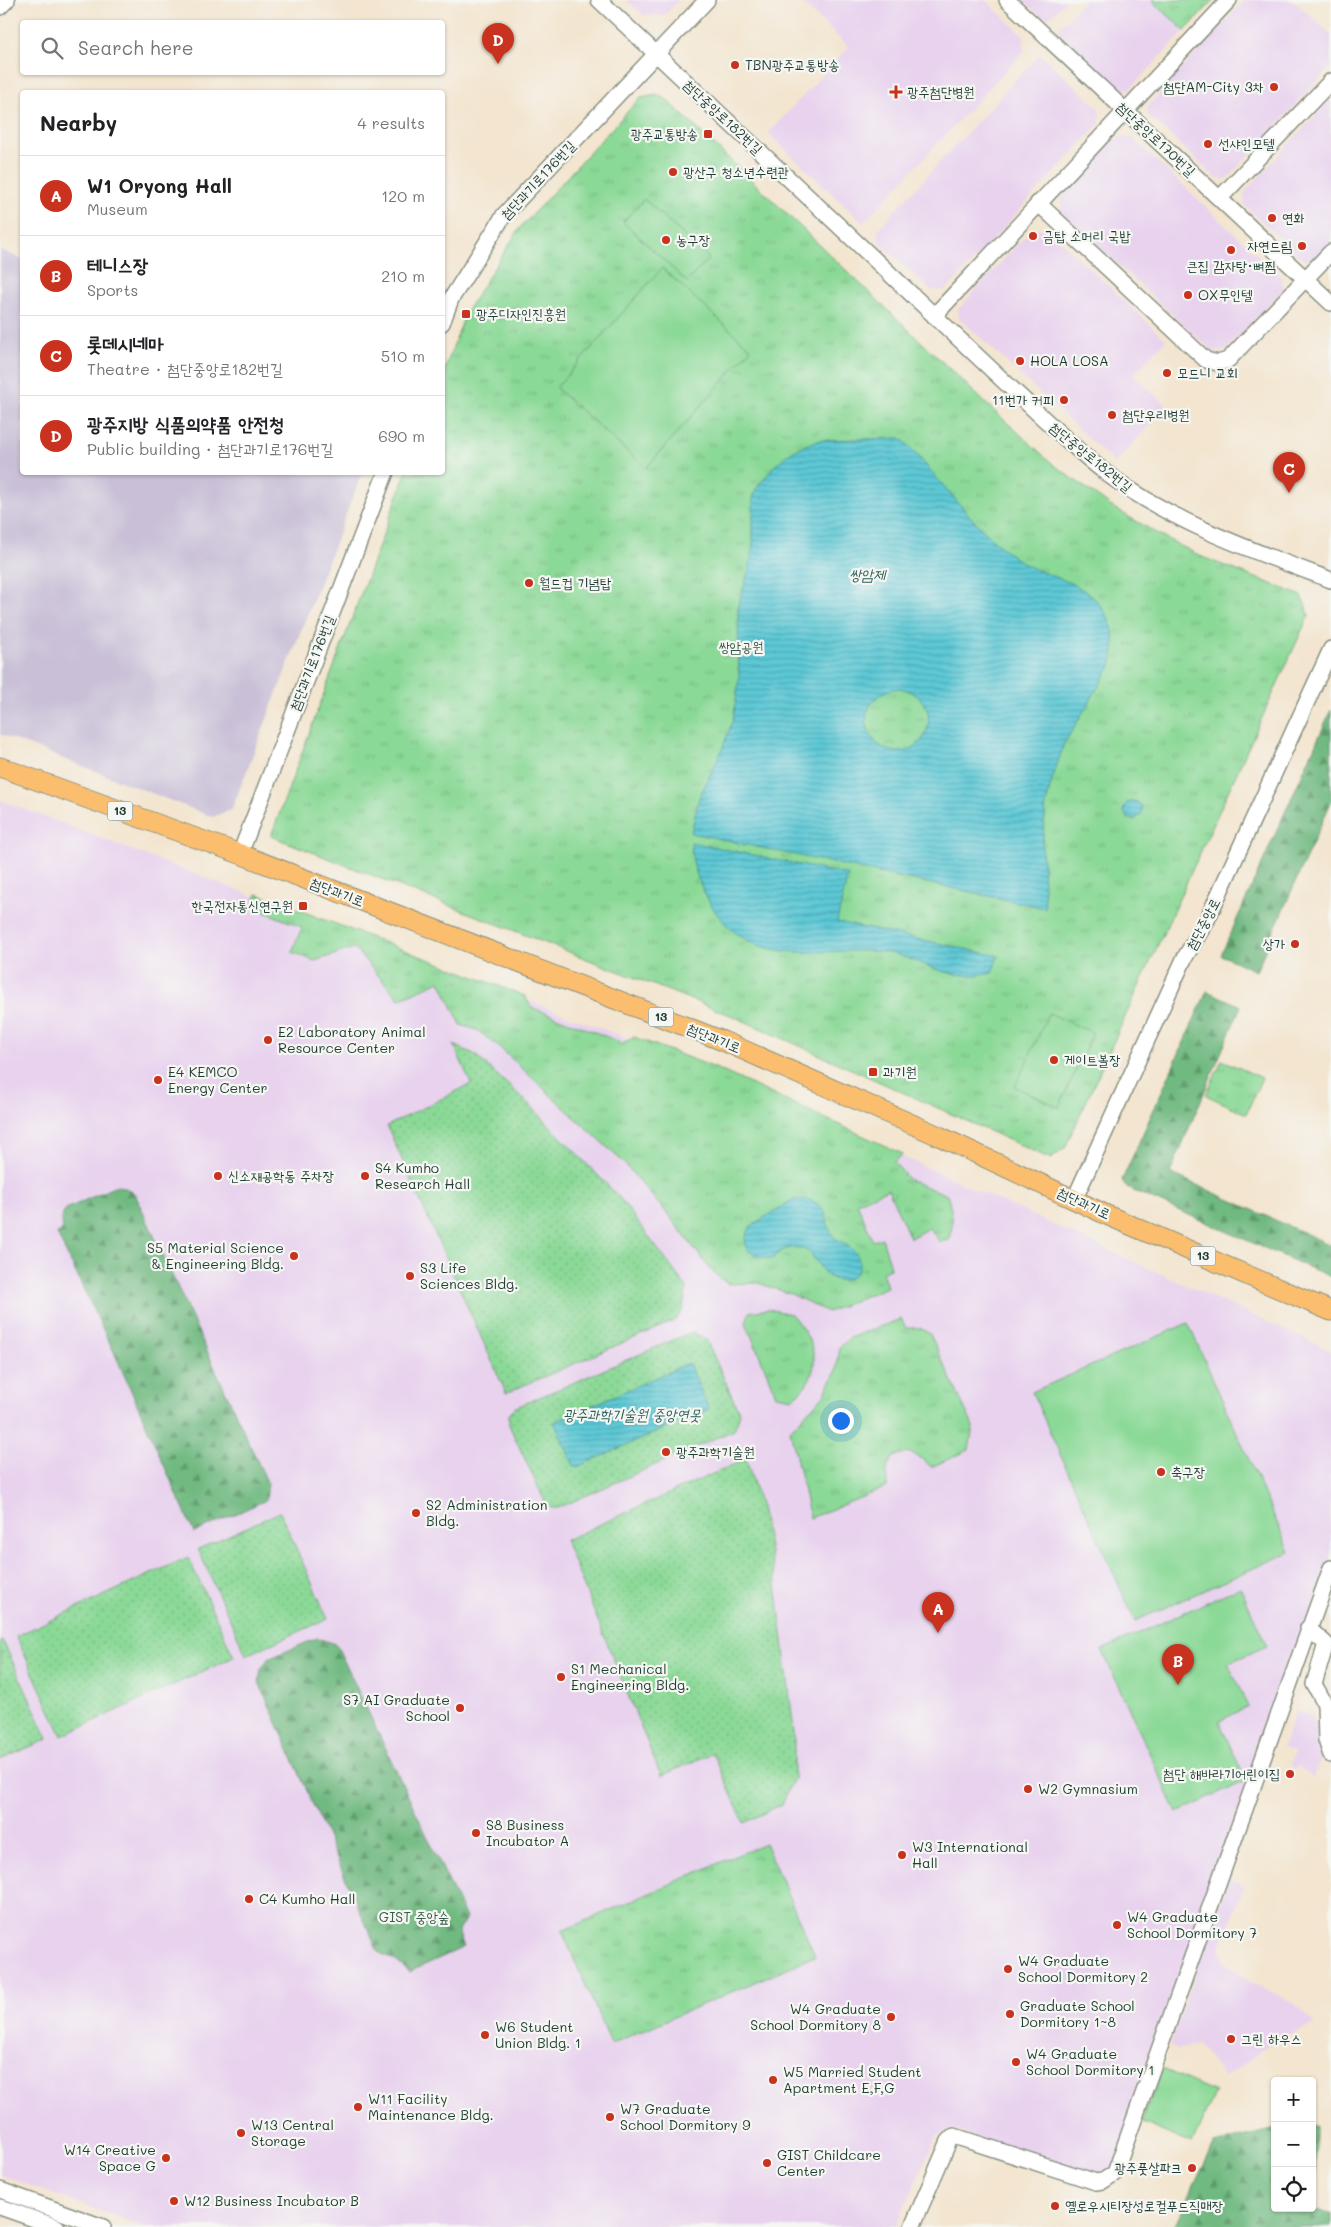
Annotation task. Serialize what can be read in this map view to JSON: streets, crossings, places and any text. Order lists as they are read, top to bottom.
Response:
{
  "streets": {
    "main road": ["13", "첨단과기로"],
    "street": [
      "첨단중앙로182번길",
      "첨단중앙로170번길",
      "첨단과기로176번길",
      "첨단중앙로"
    ]
  },
  "crossings": [
    ["첨단중앙로182번길", "첨단과기로176번길"],
    ["첨단과기로176번길", "첨단과기로"],
    ["첨단과기로", "첨단중앙로"]
  ],
  "water": ["쌍암제", "광주과학기술원 중앙연못"],
  "parks": ["쌍암공원", "GIST 중앙숲"],
  "places": {
    "other": [
      "TBN광주교통방송",
      "첨단AM-City 3차",
      "선샤인모텔",
      "광산구 청소년수련관",
      "연화",
      "금탑 소머리 국밥",
      "농구장",
      "자연드림",
      "큰집 감자탕·뼈찜",
      "OX무인텔",
      "HOLA LOSA",
      "모드니 교회",
      "11번가 커피",
      "첨단우리병원",
      "월드컵 기념탑",
      "상가",
      "E2 Laboratory Animal Resource Center",
      "게이트볼장",
      "E4 KEMCO Energy Center",
      "신소재공학동 주차장",
      "S4 Kumho Research Hall",
      "S5 Material Science & Engineering Bldg.",
      "S3 Life Sciences Bldg.",
      "광주과학기술원",
      "축구장",
      "S2 Administration Bldg.",
      "S1 Mechanical Engineering Bldg.",
      "S7 AI Graduate School",
      "첨단 해바라기어린이집",
      "W2 Gymnasium",
      "S8 Business Incubator A",
      "W3 International Hall",
      "C4 Kumho Hall",
      "W4 Graduate School Dormitory 7",
      "W4 Graduate School Dormitory 2",
      "Graduate School Dormitory 1~8",
      "W4 Graduate School Dormitory 8",
      "W6 Student Union Bldg. 1",
      "그린 하우스",
      "W4 Graduate School Dormitory 1",
      "W5 Married Student Apartment E,F,G",
      "W11 Facility Maintenance Bldg.",
      "W7 Graduate School Dormitory 9",
      "W13 Central Storage",
      "W14 Creative Space G",
      "GIST Childcare Center",
      "광주풋살파크",
      "W12 Business Incubator B",
      "옐로우시티장성로컬푸드직매장"
    ],
    "health": ["광주첨단병원"],
    "transit": [
      "광주교통방송",
      "광주디자인진흥원",
      "한국전자통신연구원",
      "과기원"
    ]
  },
  "page": {
    "search": "Search here",
    "pins": [
      "D",
      "C",
      "A",
      "B"
    ],
    "heading": ["Nearby", "4 results"],
    "list": [
      {
        "mark": "A",
        "name": "W1 Oryong Hall",
        "note": "Museum",
        "value": "120 m"
      },
      {
        "mark": "B",
        "name": "테니스장",
        "note": "Sports",
        "value": "210 m"
      },
      {
        "mark": "C",
        "name": "롯데시네마",
        "note": "Theatre · 첨단중앙로182번길",
        "value": "510 m"
      },
      {
        "mark": "D",
        "name": "광주지방 식품의약품 안전청",
        "note": "Public building · 첨단과기로176번길",
        "value": "690 m"
      }
    ],
    "map_buttons": ["+", "−"]
  }
}
